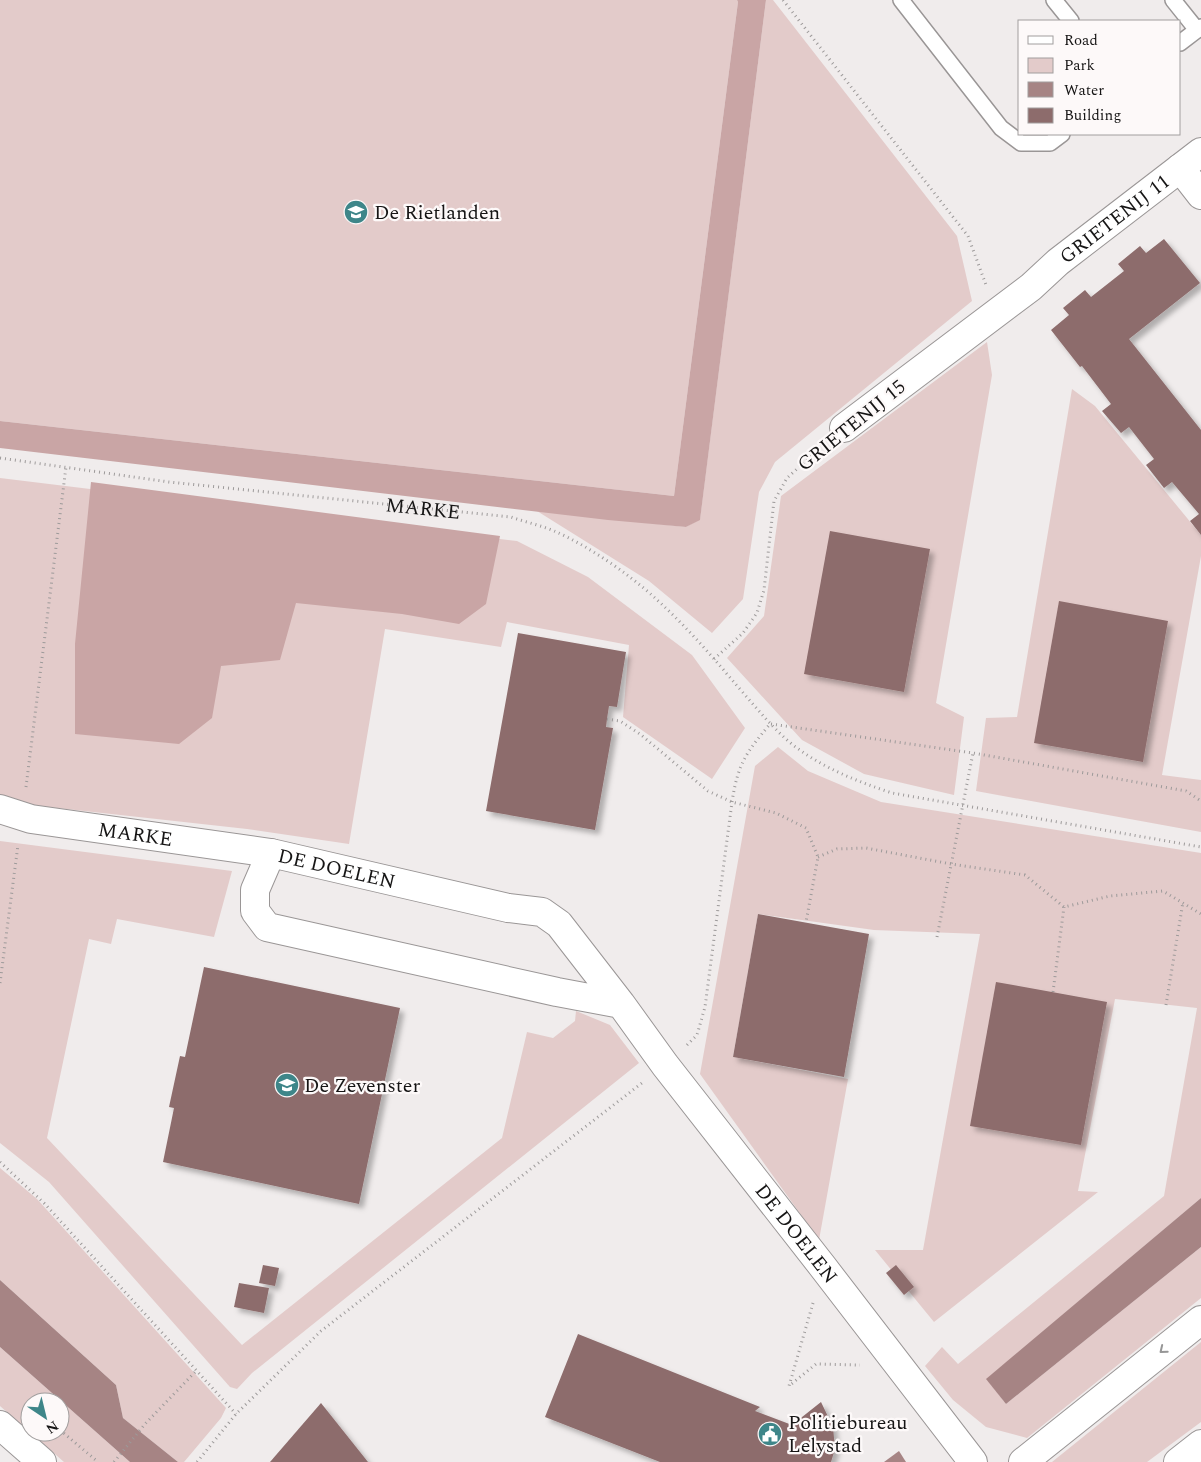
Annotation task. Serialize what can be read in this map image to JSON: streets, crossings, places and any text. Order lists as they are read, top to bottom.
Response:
{
  "streets": {
    "street": [
      "GRIETENIJ 11",
      "GRIETENIJ 15",
      "MARKE",
      "DE DOELEN"
    ]
  },
  "crossings": [
    ["GRIETENIJ 11", "GRIETENIJ 15"],
    ["GRIETENIJ 15", "MARKE"],
    ["MARKE", "DE DOELEN"]
  ],
  "places": {
    "school or university": ["De Rietlanden", "De Zevenster"],
    "public building": ["Politiebureau Lelystad"]
  },
  "legend": [
    "Road",
    "Park",
    "Water",
    "Building"
  ],
  "north": "bottom right"
}
